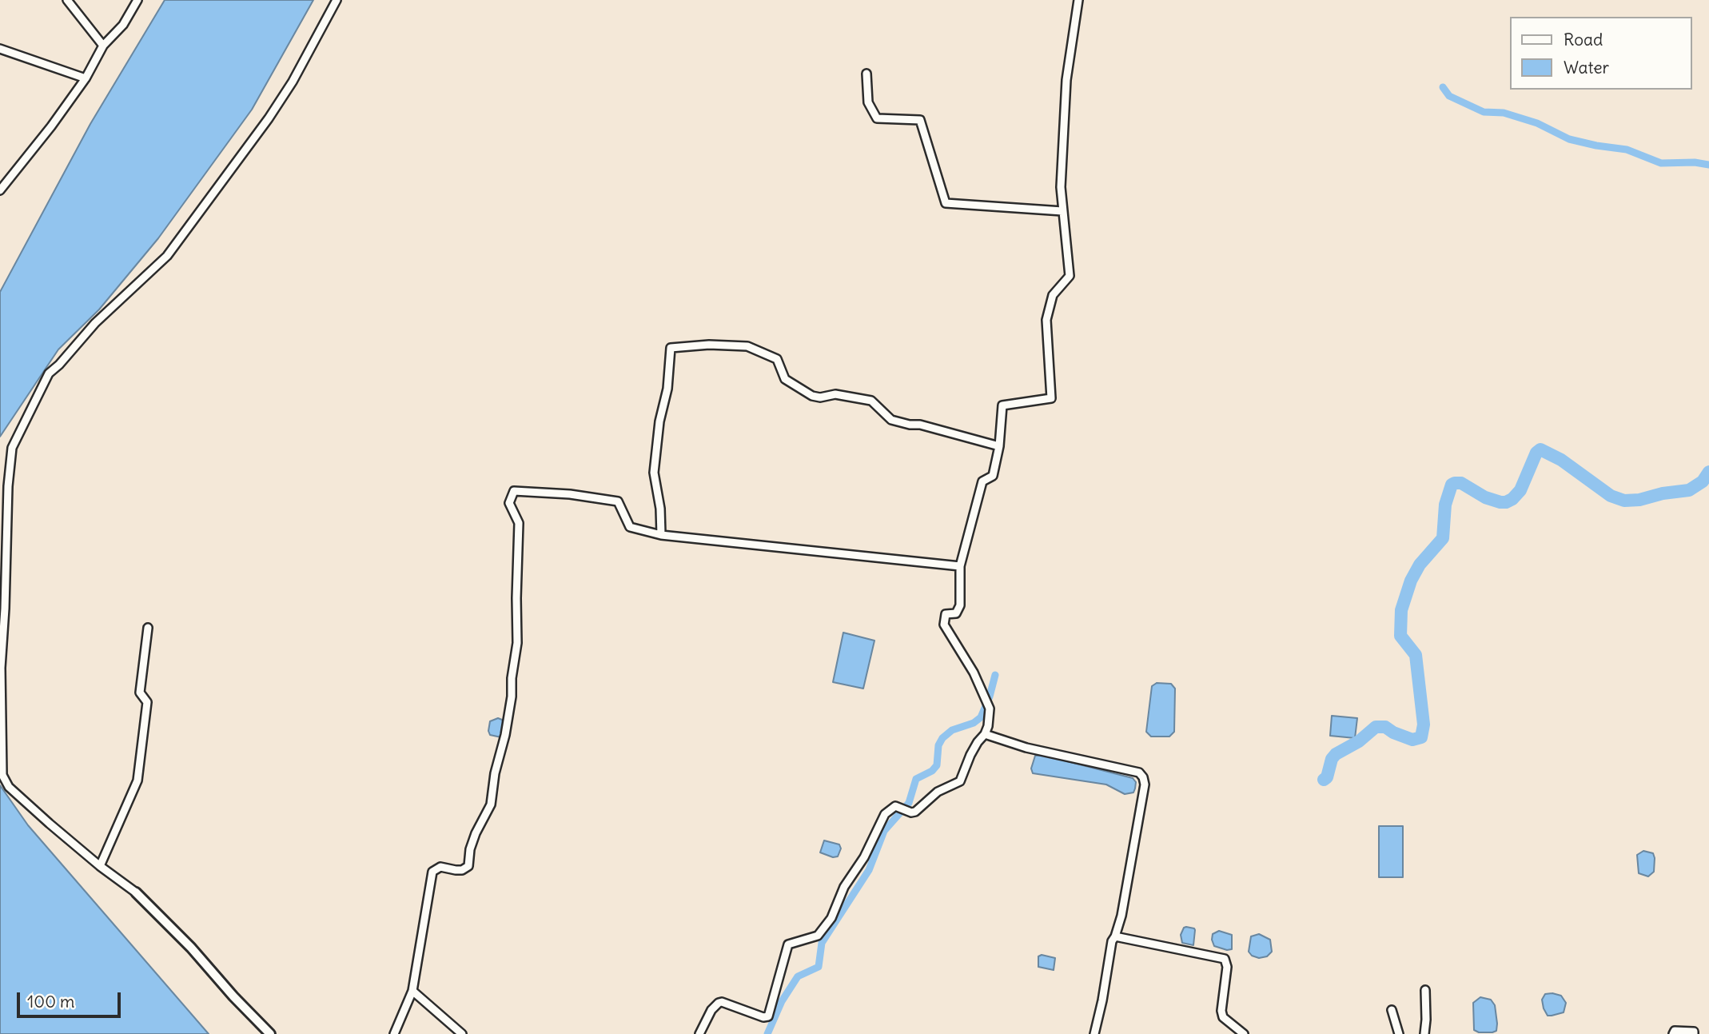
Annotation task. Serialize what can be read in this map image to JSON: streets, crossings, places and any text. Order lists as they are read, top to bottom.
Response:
{
  "legend": ["Road", "Water"],
  "scale_bar": "100 m"
}
